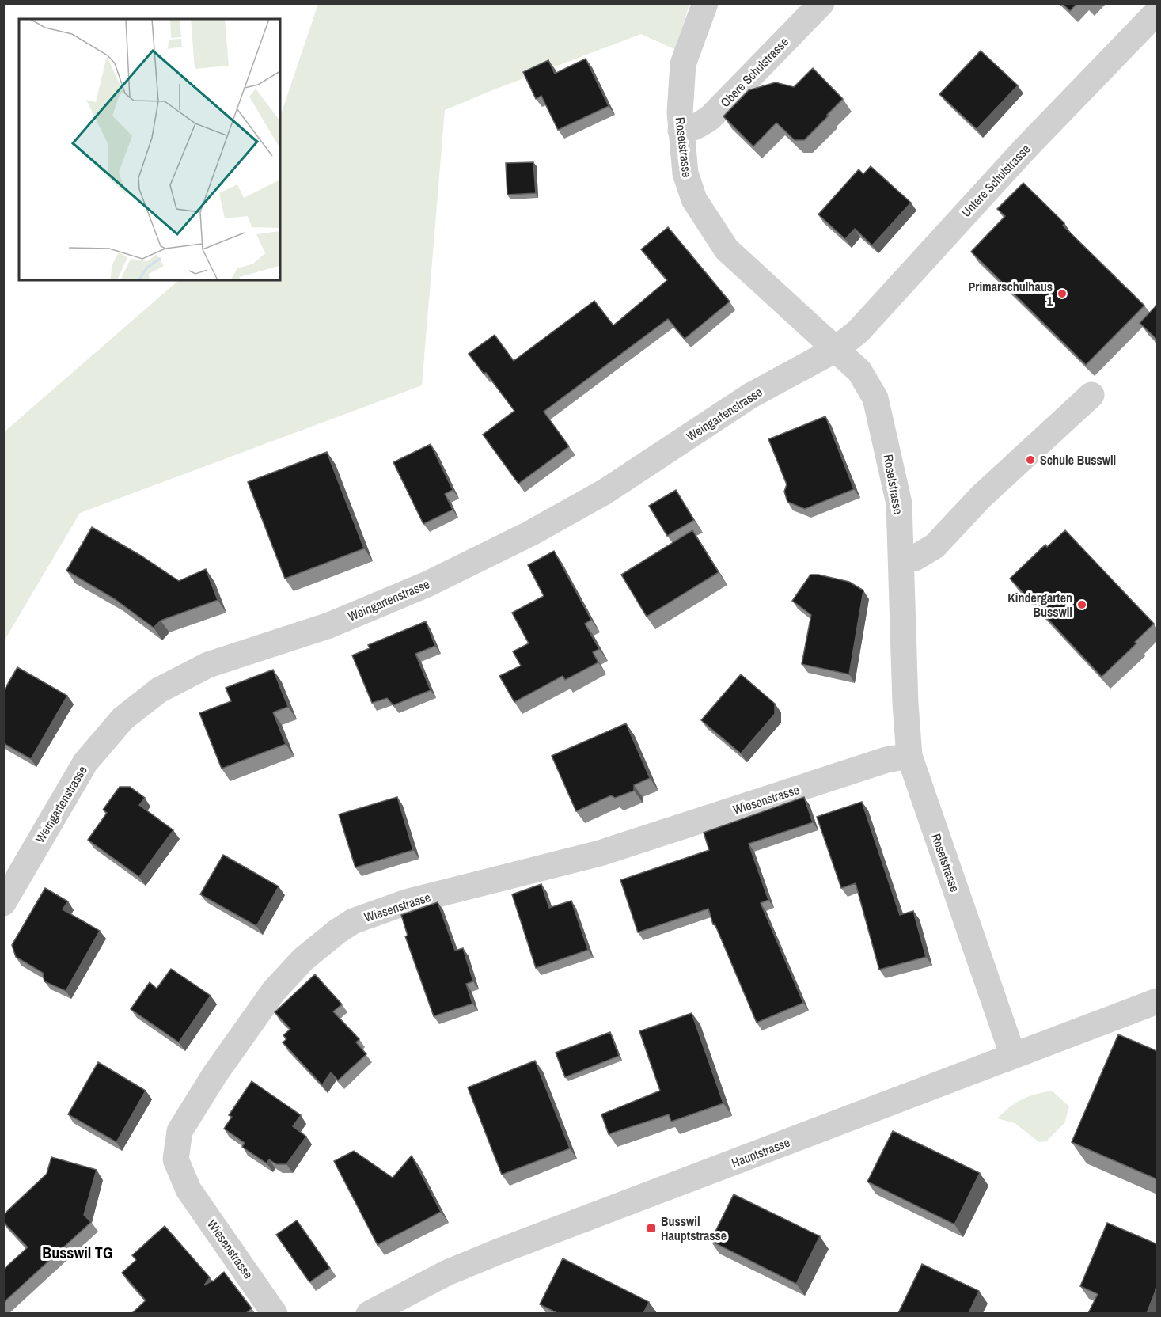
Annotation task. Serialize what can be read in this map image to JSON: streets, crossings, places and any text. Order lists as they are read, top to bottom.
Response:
{
  "streets": {
    "street": [
      "Obere Schulstrasse",
      "Rosetstrasse",
      "Untere Schulstrasse",
      "Weingartenstrasse",
      "Wiesenstrasse",
      "Hauptstrasse"
    ]
  },
  "crossings": [
    ["Obere Schulstrasse", "Rosetstrasse"],
    ["Rosetstrasse", "Untere Schulstrasse"],
    ["Rosetstrasse", "Weingartenstrasse"],
    ["Rosetstrasse", "Wiesenstrasse"],
    ["Rosetstrasse", "Hauptstrasse"],
    ["Untere Schulstrasse", "Weingartenstrasse"]
  ],
  "districts": ["Busswil TG"],
  "places": {
    "other": ["Primarschulhaus 1", "Schule Busswil", "Kindergarten Busswil"],
    "transit": ["Busswil Hauptstrasse"]
  }
}
